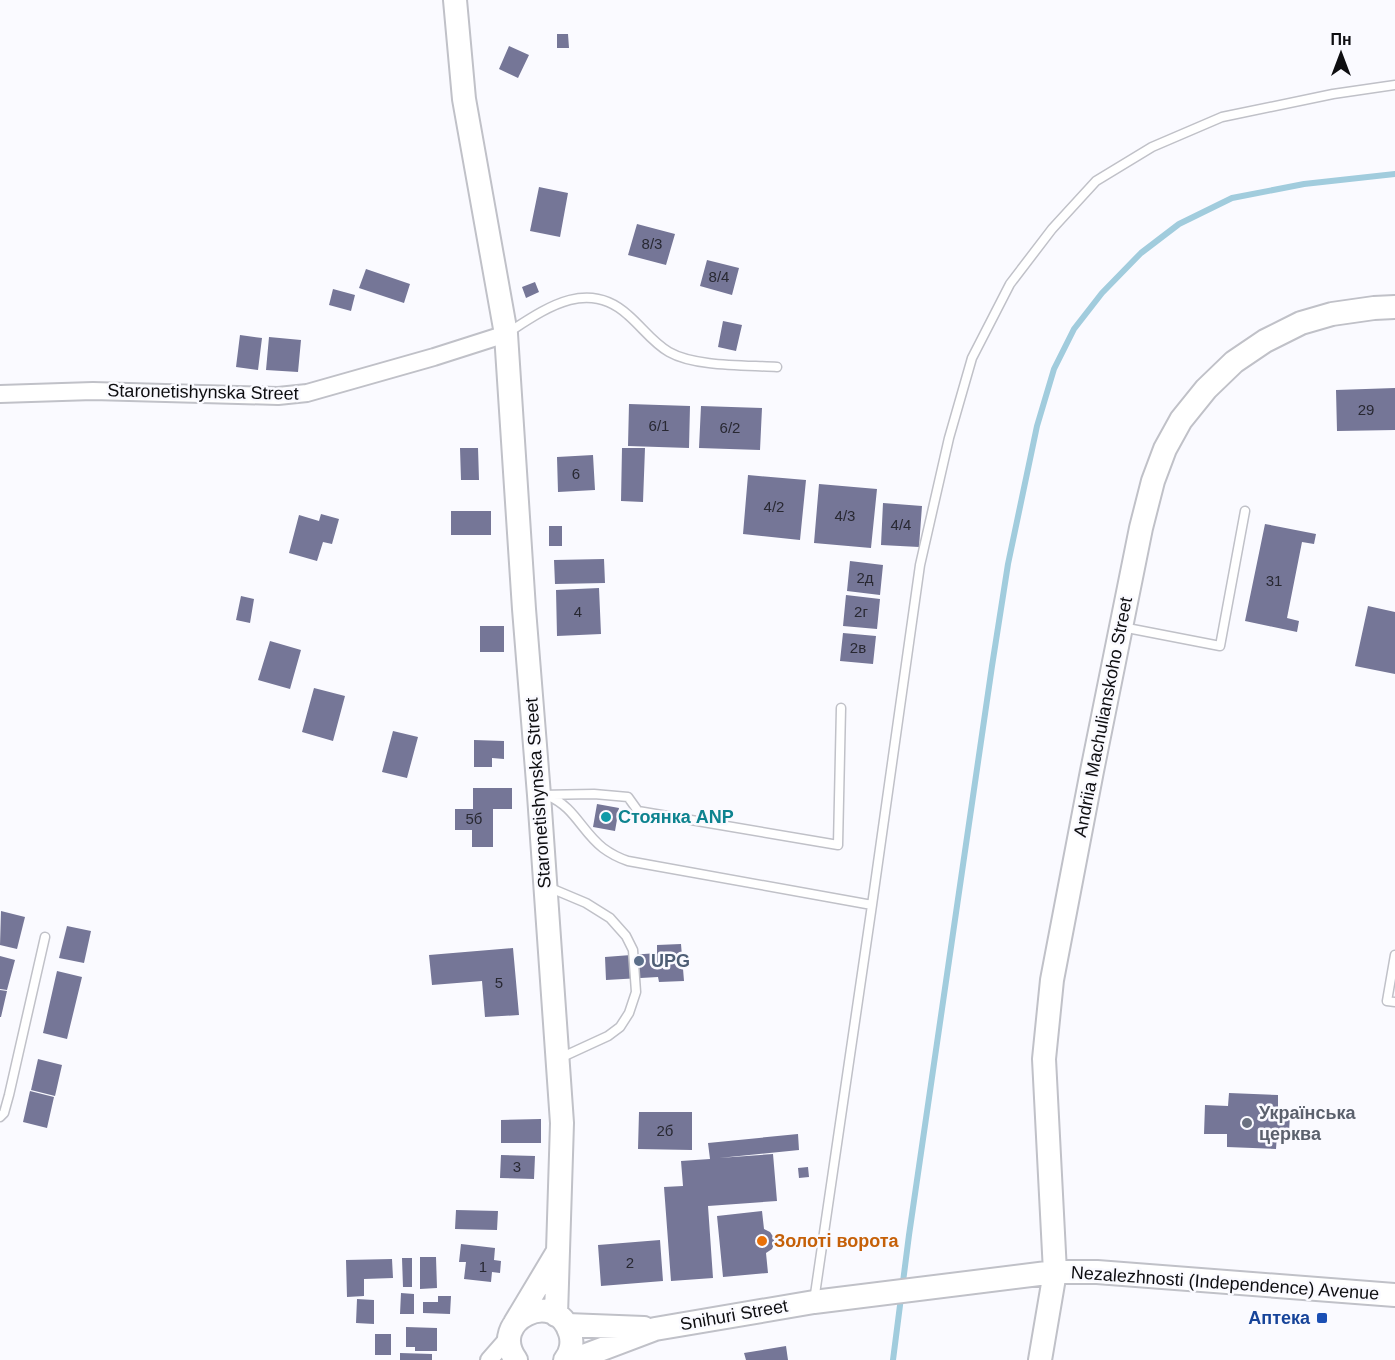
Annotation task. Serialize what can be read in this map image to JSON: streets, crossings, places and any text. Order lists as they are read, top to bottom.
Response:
{
  "streets": {
    "main road": [
      "Staronetishynska Street",
      "Andriia Machulianskoho Street",
      "Nezalezhnosti (Independence) Avenue",
      "Snihuri Street"
    ]
  },
  "crossings": [
    ["Staronetishynska Street", "Snihuri Street"],
    ["Andriia Machulianskoho Street", "Nezalezhnosti (Independence) Avenue"],
    ["Nezalezhnosti (Independence) Avenue", "Snihuri Street"]
  ],
  "places": {
    "other": [
      "Стоянка ANP",
      "UPG",
      "Українська церква",
      "Золоті ворота"
    ],
    "transit": ["Аптека"]
  },
  "house_numbers": [
    "8/3",
    "8/4",
    "29",
    "6/1",
    "6/2",
    "6",
    "4/2",
    "4/3",
    "4/4",
    "2д",
    "31",
    "4",
    "2г",
    "2в",
    "5б",
    "5",
    "2б",
    "3",
    "2",
    "1"
  ],
  "north": "top"
}
